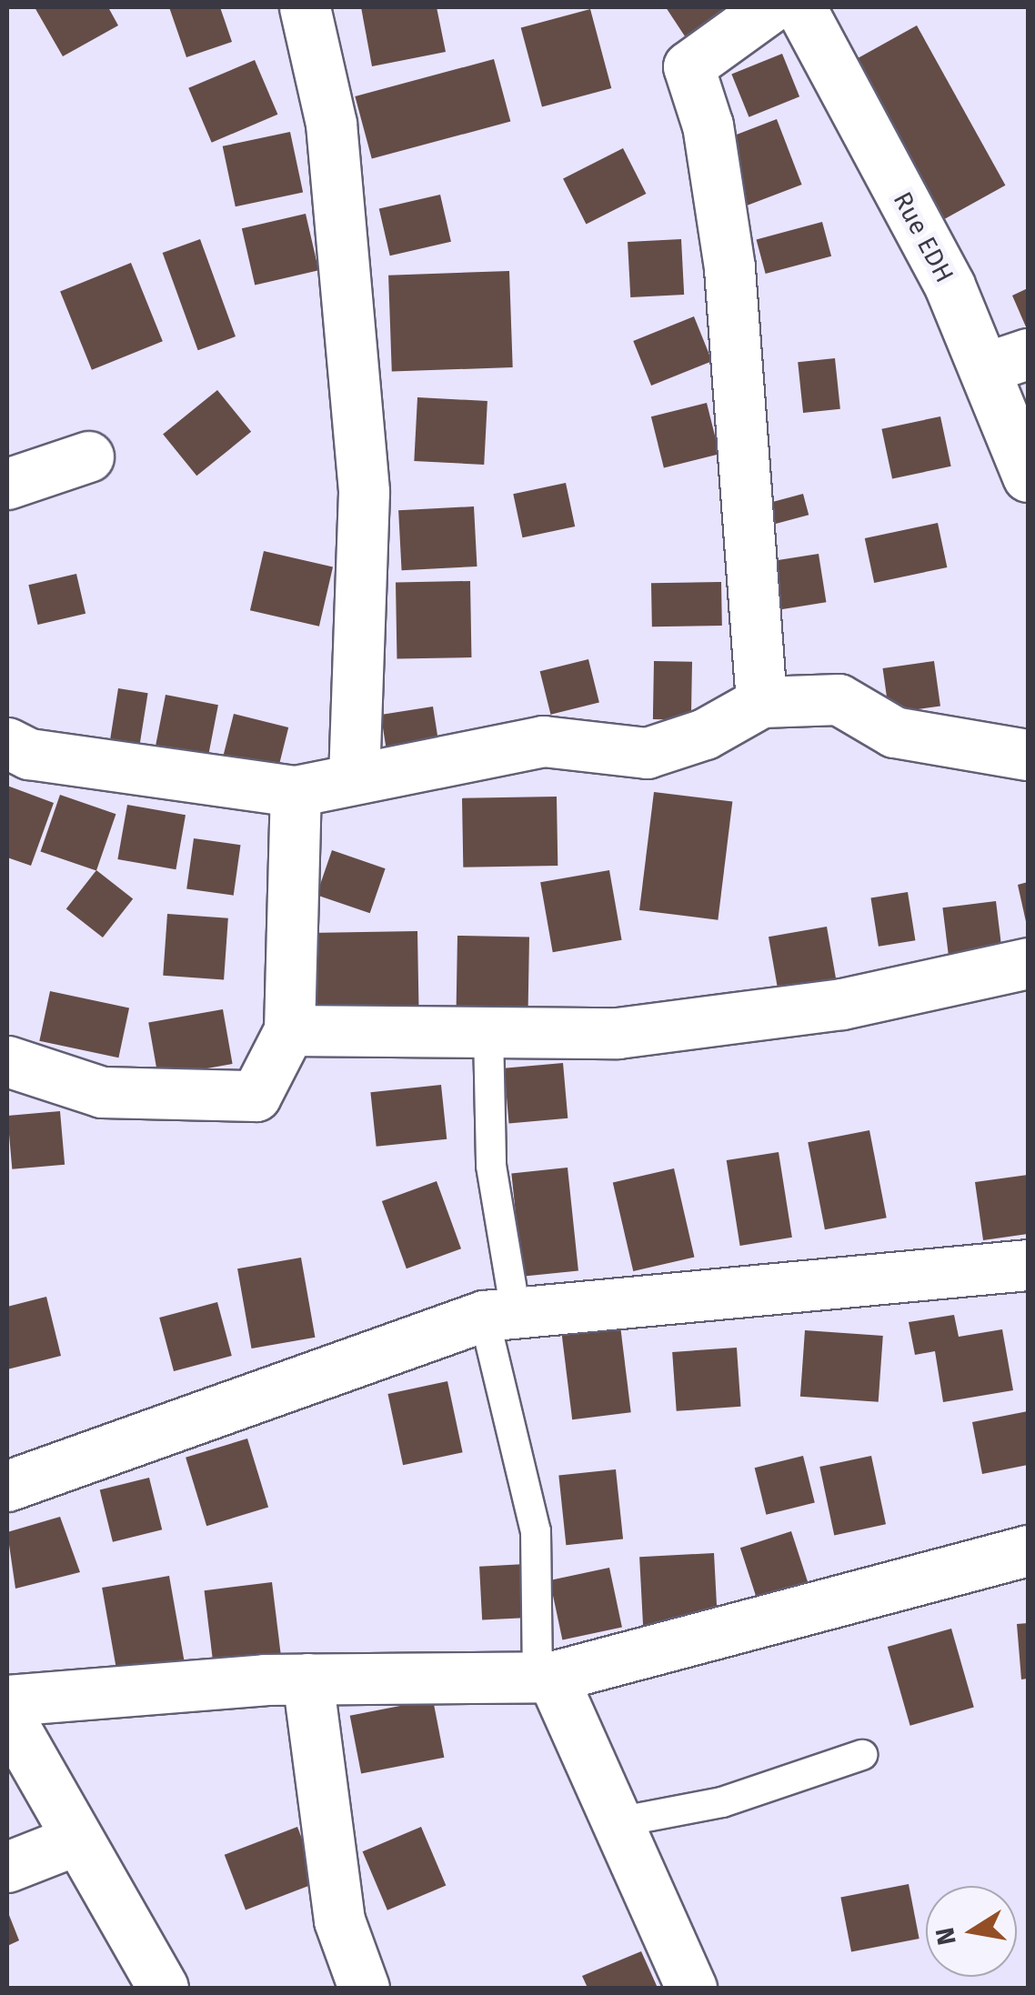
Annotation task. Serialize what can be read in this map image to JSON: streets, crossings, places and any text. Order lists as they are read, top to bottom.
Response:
{
  "streets": {
    "street": ["Rue EDH"]
  },
  "north": "left"
}
